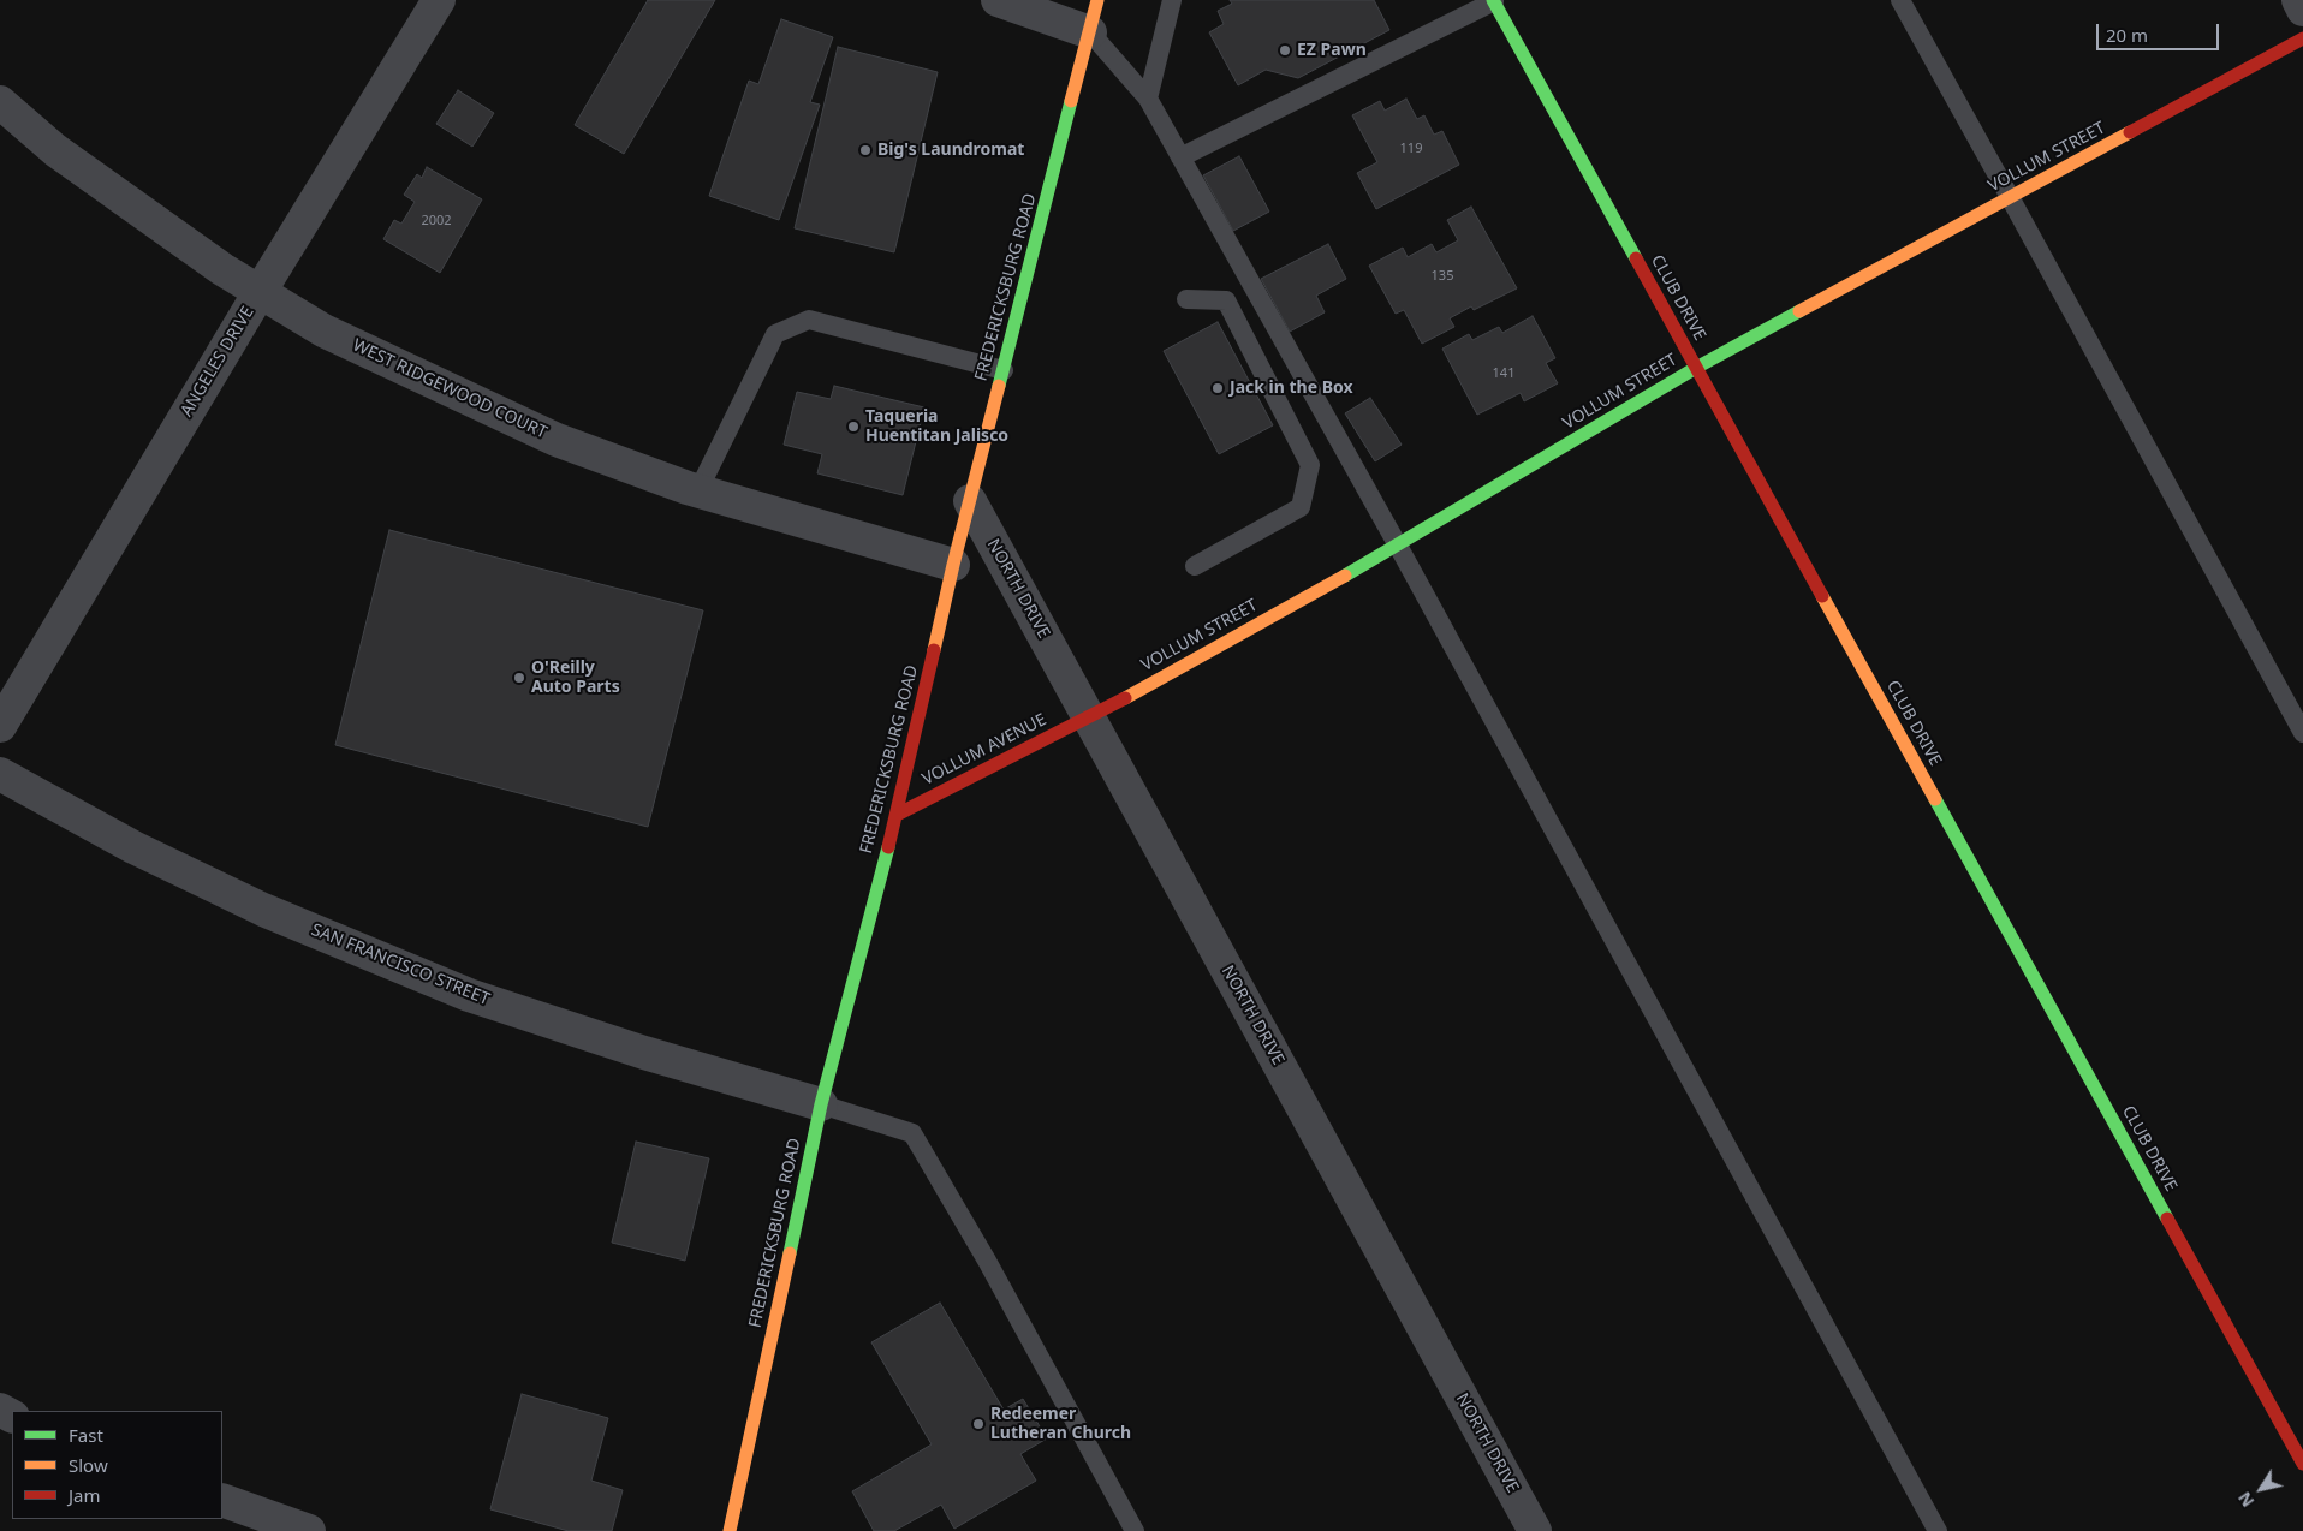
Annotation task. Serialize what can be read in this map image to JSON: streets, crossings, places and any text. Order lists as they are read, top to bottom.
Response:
{
  "streets": {
    "street": [
      "VOLLUM STREET",
      "FREDERICKSBURG ROAD",
      "CLUB DRIVE",
      "ANGELES DRIVE",
      "WEST RIDGEWOOD COURT",
      "NORTH DRIVE",
      "VOLLUM AVENUE",
      "SAN FRANCISCO STREET"
    ]
  },
  "crossings": [
    ["VOLLUM STREET", "CLUB DRIVE"],
    ["VOLLUM STREET", "NORTH DRIVE"],
    ["VOLLUM STREET", "VOLLUM AVENUE"],
    ["FREDERICKSBURG ROAD", "WEST RIDGEWOOD COURT"],
    ["FREDERICKSBURG ROAD", "NORTH DRIVE"],
    ["FREDERICKSBURG ROAD", "VOLLUM AVENUE"],
    ["FREDERICKSBURG ROAD", "SAN FRANCISCO STREET"],
    ["ANGELES DRIVE", "WEST RIDGEWOOD COURT"],
    ["NORTH DRIVE", "VOLLUM AVENUE"]
  ],
  "places": [
    "EZ Pawn",
    "Big's Laundromat",
    "Jack in the Box",
    "Taqueria Huentitan Jalisco",
    "O'Reilly Auto Parts",
    "Redeemer Lutheran Church"
  ],
  "house_numbers": [
    "119",
    "2002",
    "135",
    "141"
  ],
  "legend": ["Fast", "Slow", "Jam"],
  "scale_bar": "20 m",
  "north": "bottom left"
}
